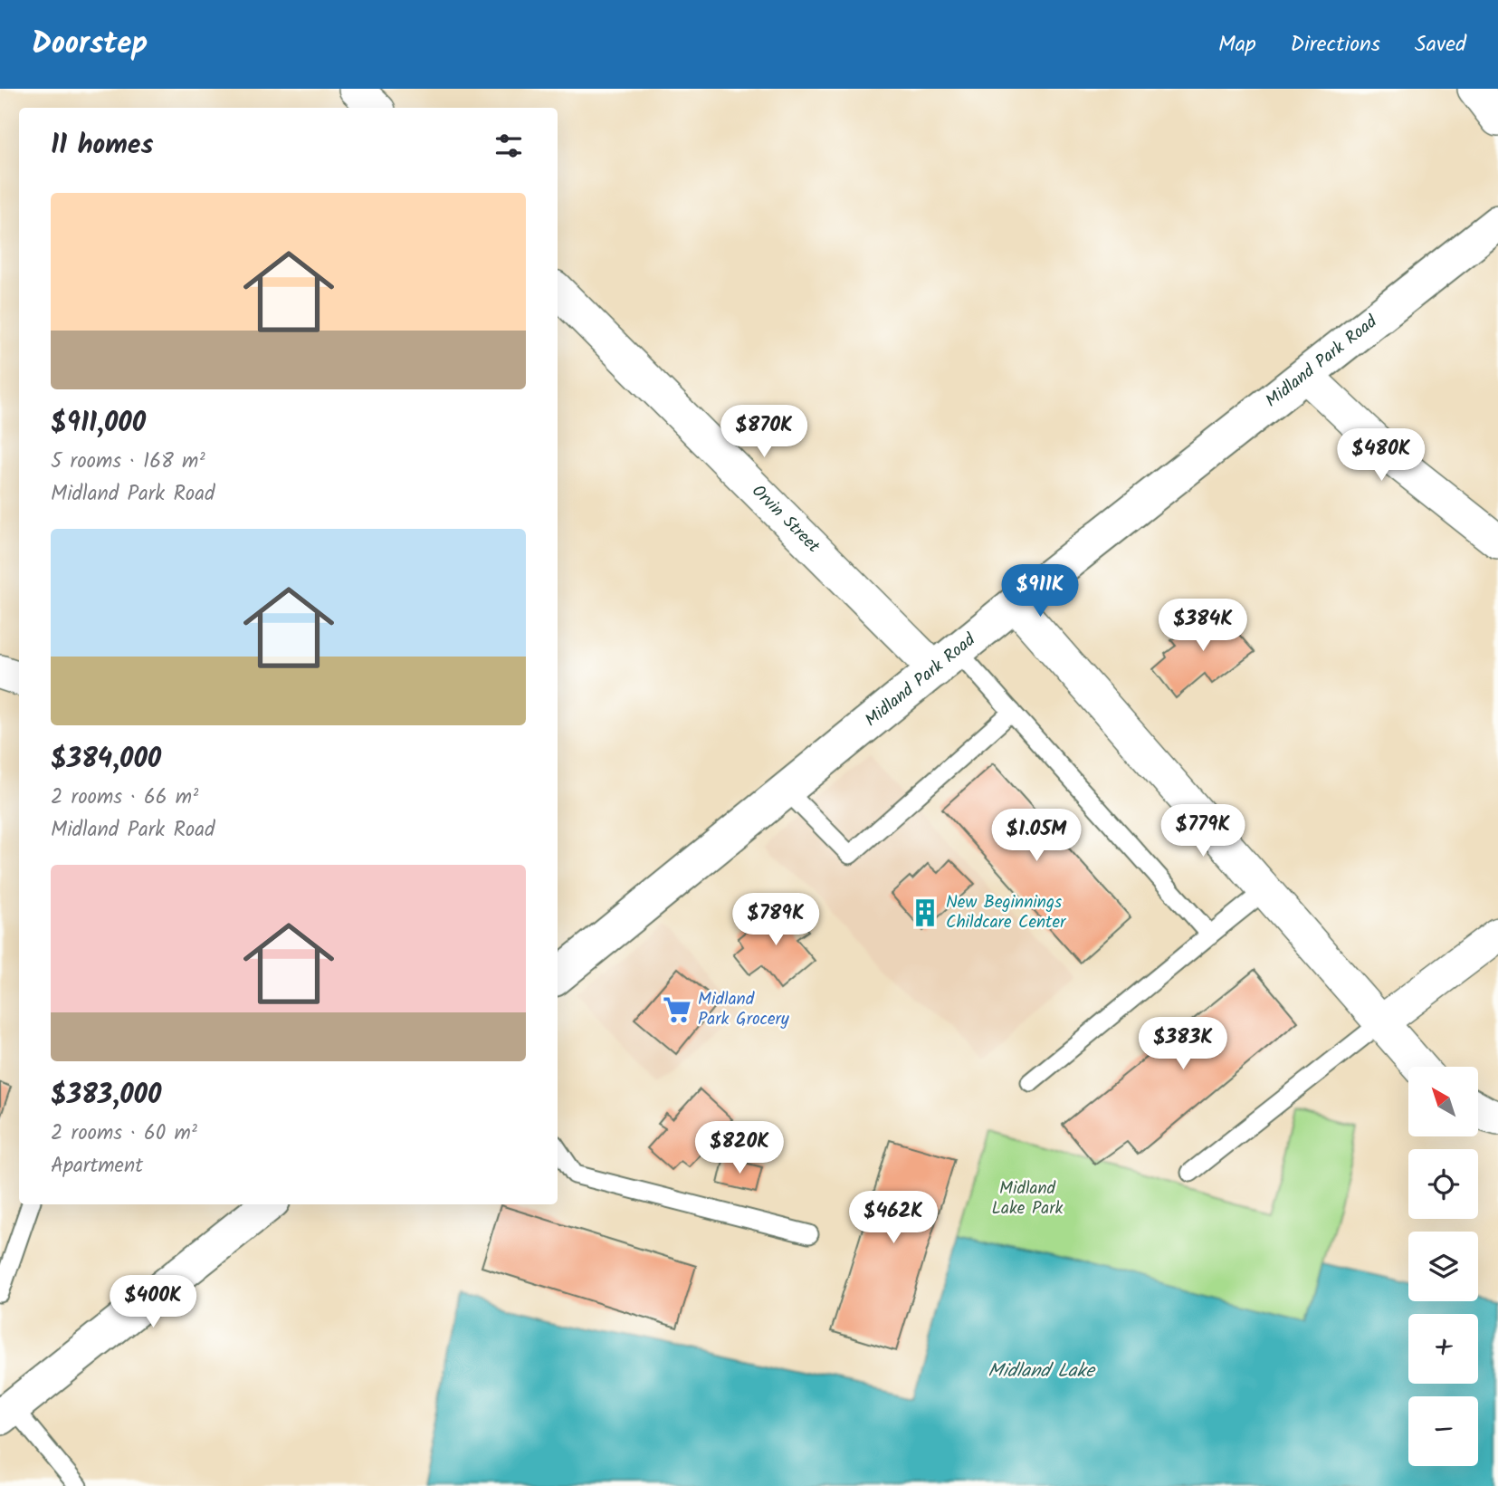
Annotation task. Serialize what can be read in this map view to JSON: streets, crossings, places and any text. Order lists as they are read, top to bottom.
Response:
{
  "streets": {
    "street": ["Midland Park Road", "Orvin Street"]
  },
  "crossings": [
    ["Midland Park Road", "Orvin Street"]
  ],
  "water": ["Midland Lake"],
  "parks": ["Midland Lake Park"],
  "places": {
    "building": ["New Beginnings Childcare Center"],
    "supermarket": ["Midland Park Grocery"]
  },
  "north": "top left",
  "page": {
    "header": "Doorstep",
    "nav": ["Map", "Directions", "Saved"],
    "heading": "11 homes",
    "list": [
      {
        "name": "$911,000",
        "note": "5 rooms · 168 m² · Midland Park Road"
      },
      {
        "name": "$384,000",
        "note": "2 rooms · 66 m² · Midland Park Road"
      },
      {
        "name": "$383,000",
        "note": "2 rooms · 60 m² · Apartment"
      }
    ],
    "price": [
      "$870K",
      "$480K",
      "$911K",
      "$384K",
      "$779K",
      "$1.05M",
      "$789K",
      "$383K",
      "$820K",
      "$462K",
      "$400K"
    ],
    "map_buttons": ["+", "−"]
  }
}
